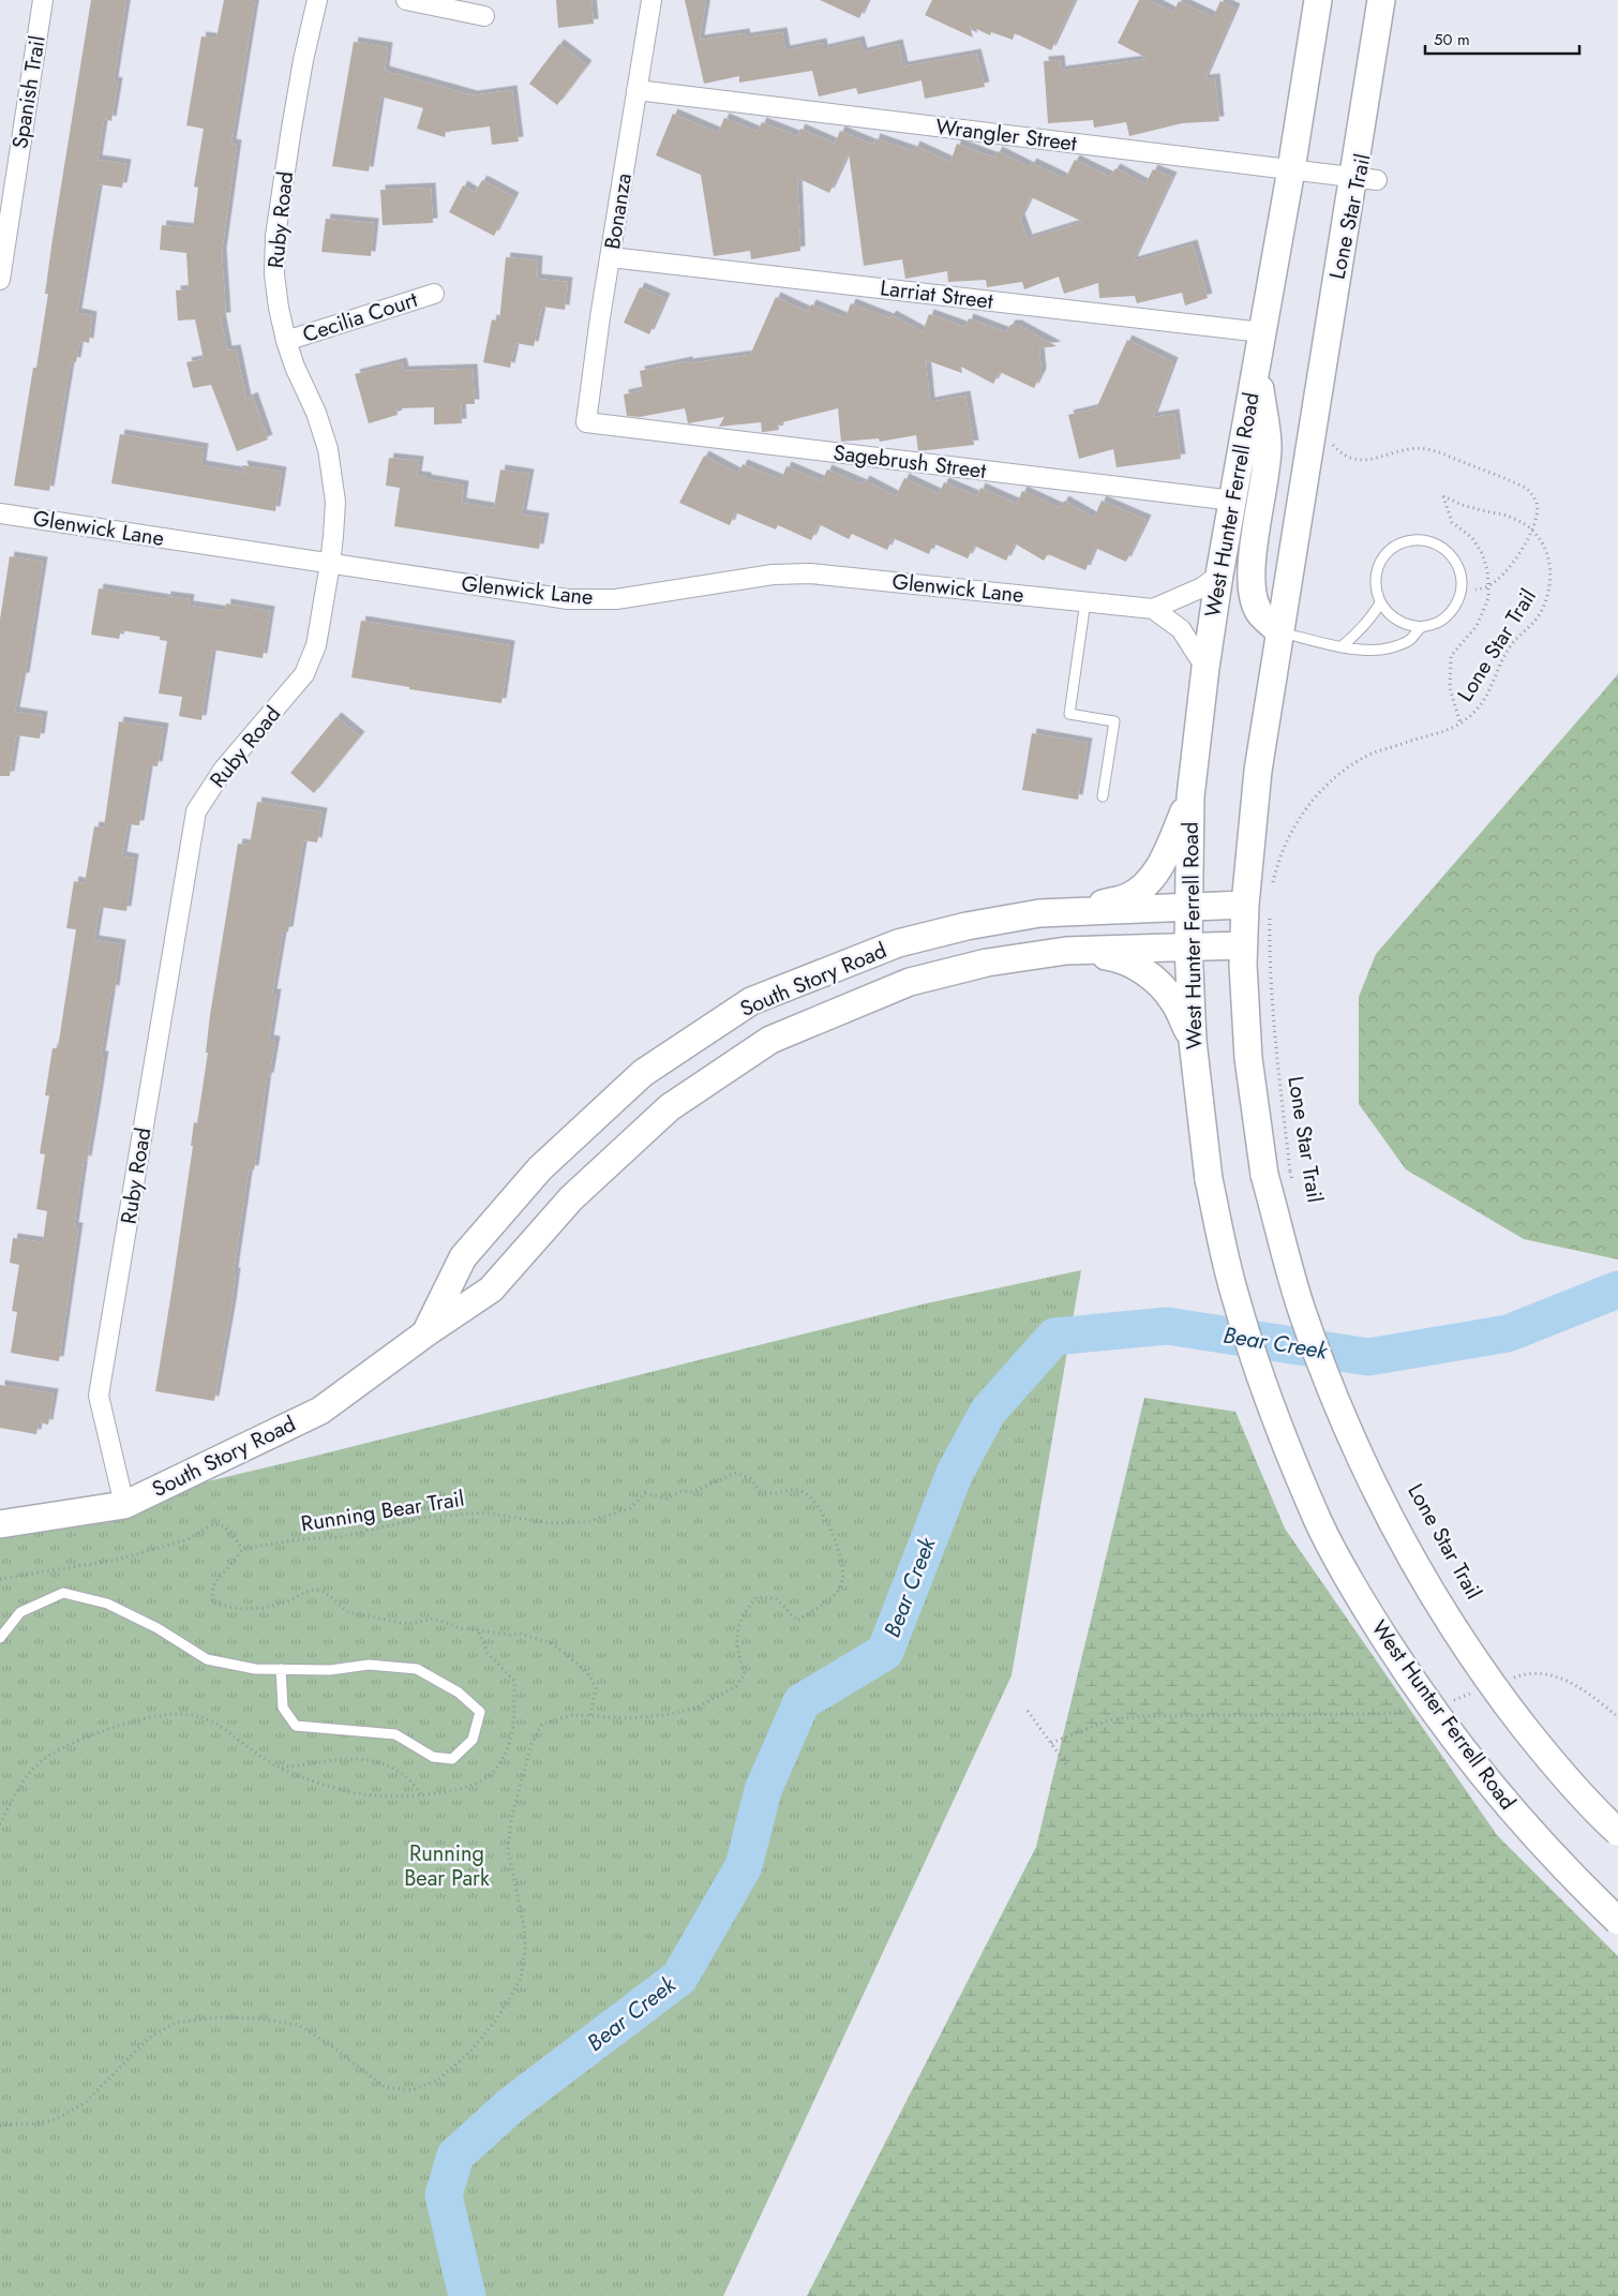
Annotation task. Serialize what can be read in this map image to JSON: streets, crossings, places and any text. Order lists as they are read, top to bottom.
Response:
{
  "streets": {
    "main road": ["West Hunter Ferrell Road", "South Story Road"],
    "street": [
      "Spanish Trail",
      "Wrangler Street",
      "Bonanza",
      "Ruby Road",
      "Larriat Street",
      "Cecilia Court",
      "Sagebrush Street",
      "Glenwick Lane"
    ],
    "path": ["Lone Star Trail", "Running Bear Trail"]
  },
  "crossings": [
    ["Wrangler Street", "Bonanza"],
    ["Wrangler Street", "West Hunter Ferrell Road"],
    ["Bonanza", "Larriat Street"],
    ["Bonanza", "Sagebrush Street"],
    ["Ruby Road", "Cecilia Court"],
    ["Ruby Road", "Glenwick Lane"],
    ["Ruby Road", "South Story Road"],
    ["Larriat Street", "West Hunter Ferrell Road"],
    ["Sagebrush Street", "West Hunter Ferrell Road"],
    ["West Hunter Ferrell Road", "Glenwick Lane"],
    ["West Hunter Ferrell Road", "South Story Road"]
  ],
  "water": ["Bear Creek"],
  "parks": ["Running Bear Park"],
  "scale_bar": "50 m"
}
